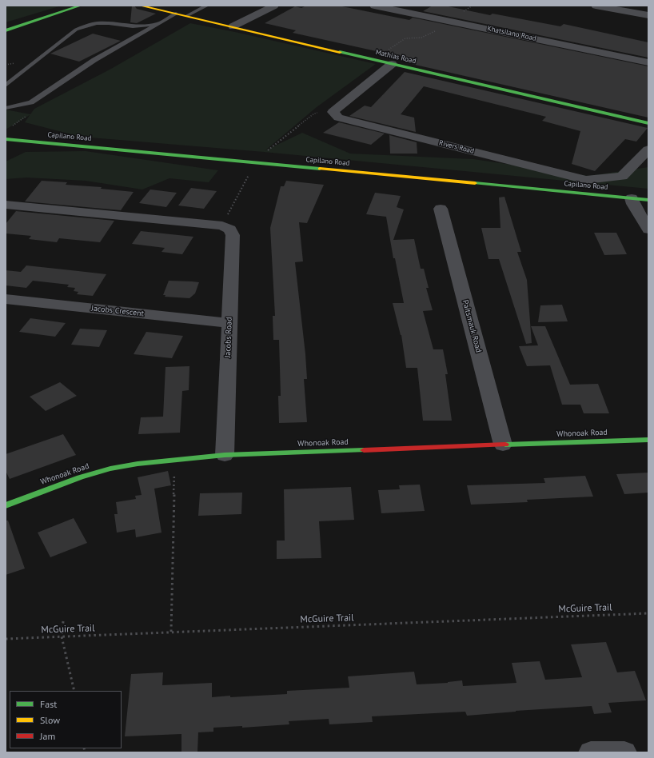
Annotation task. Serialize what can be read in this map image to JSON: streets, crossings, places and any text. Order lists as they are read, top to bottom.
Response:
{
  "streets": {
    "street": [
      "Khatsilano Road",
      "Mathias Road",
      "Capilano Road",
      "Rivers Road",
      "Jacobs Crescent",
      "Paitsmauk Road",
      "Jacobs Road",
      "Whonoak Road"
    ],
    "path": ["McGuire Trail"]
  },
  "crossings": [
    ["Jacobs Crescent", "Jacobs Road"],
    ["Paitsmauk Road", "Whonoak Road"],
    ["Jacobs Road", "Whonoak Road"]
  ],
  "legend": ["Fast", "Slow", "Jam"]
}
